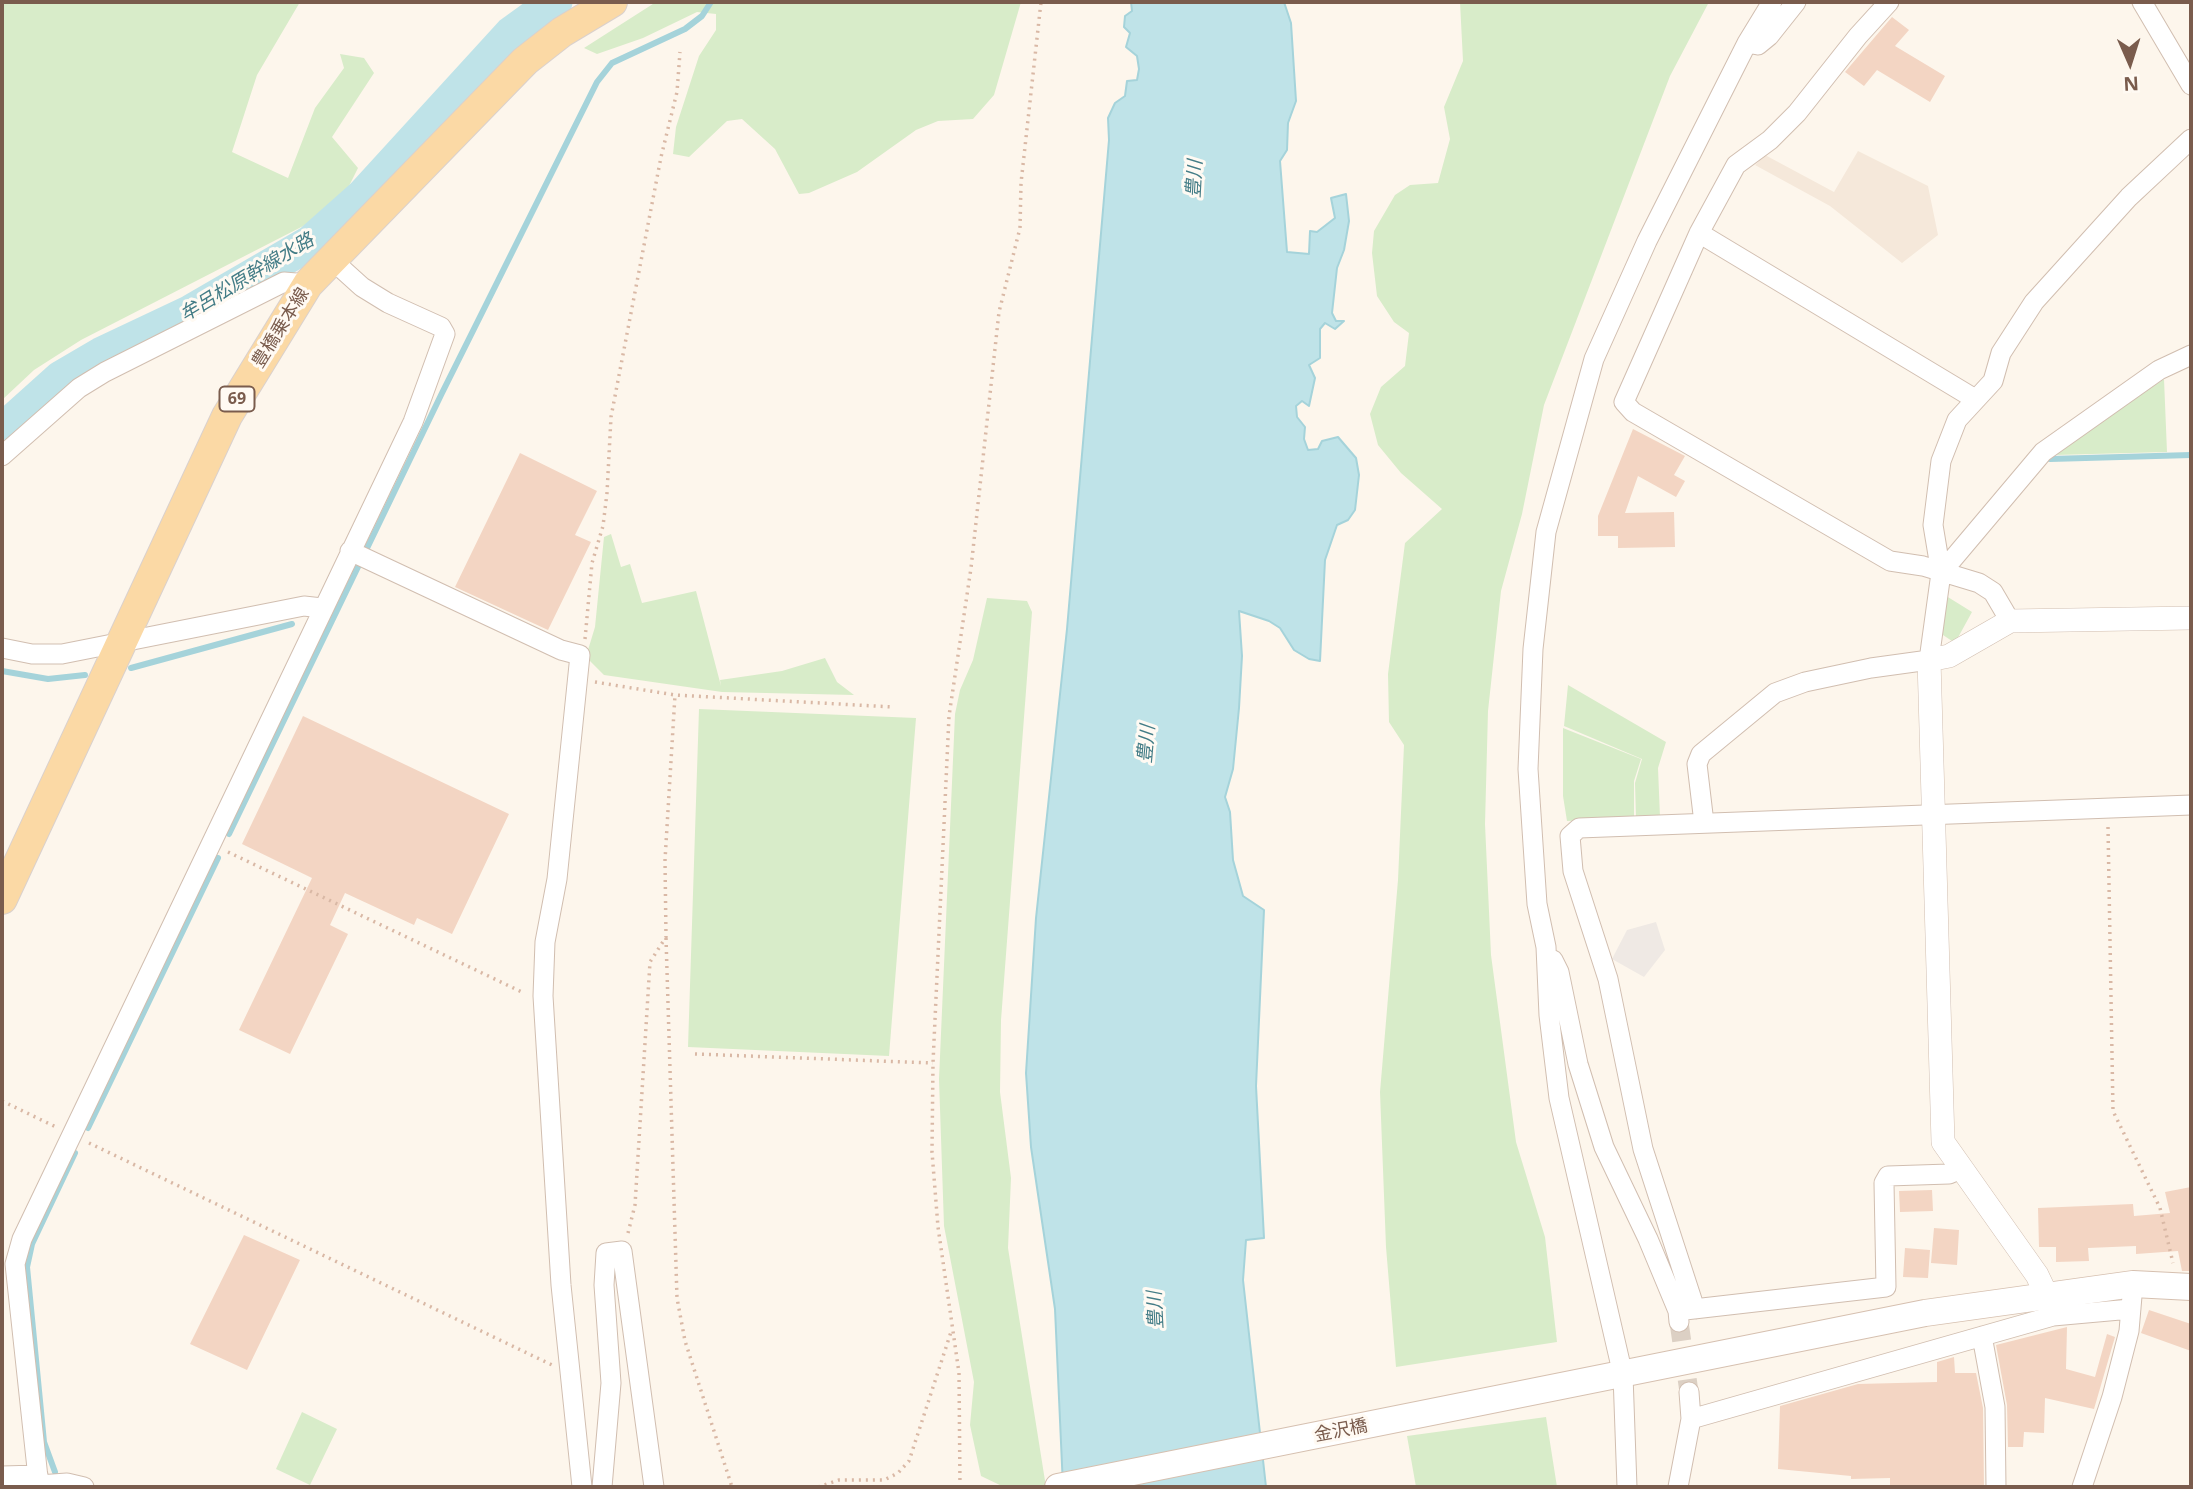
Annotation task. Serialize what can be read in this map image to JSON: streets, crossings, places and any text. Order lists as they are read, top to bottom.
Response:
{
  "streets": {
    "main road": ["豊橋乗本線", "69", "金沢橋"]
  },
  "water": ["豊川", "牟呂松原幹線水路"],
  "north": "bottom"
}
